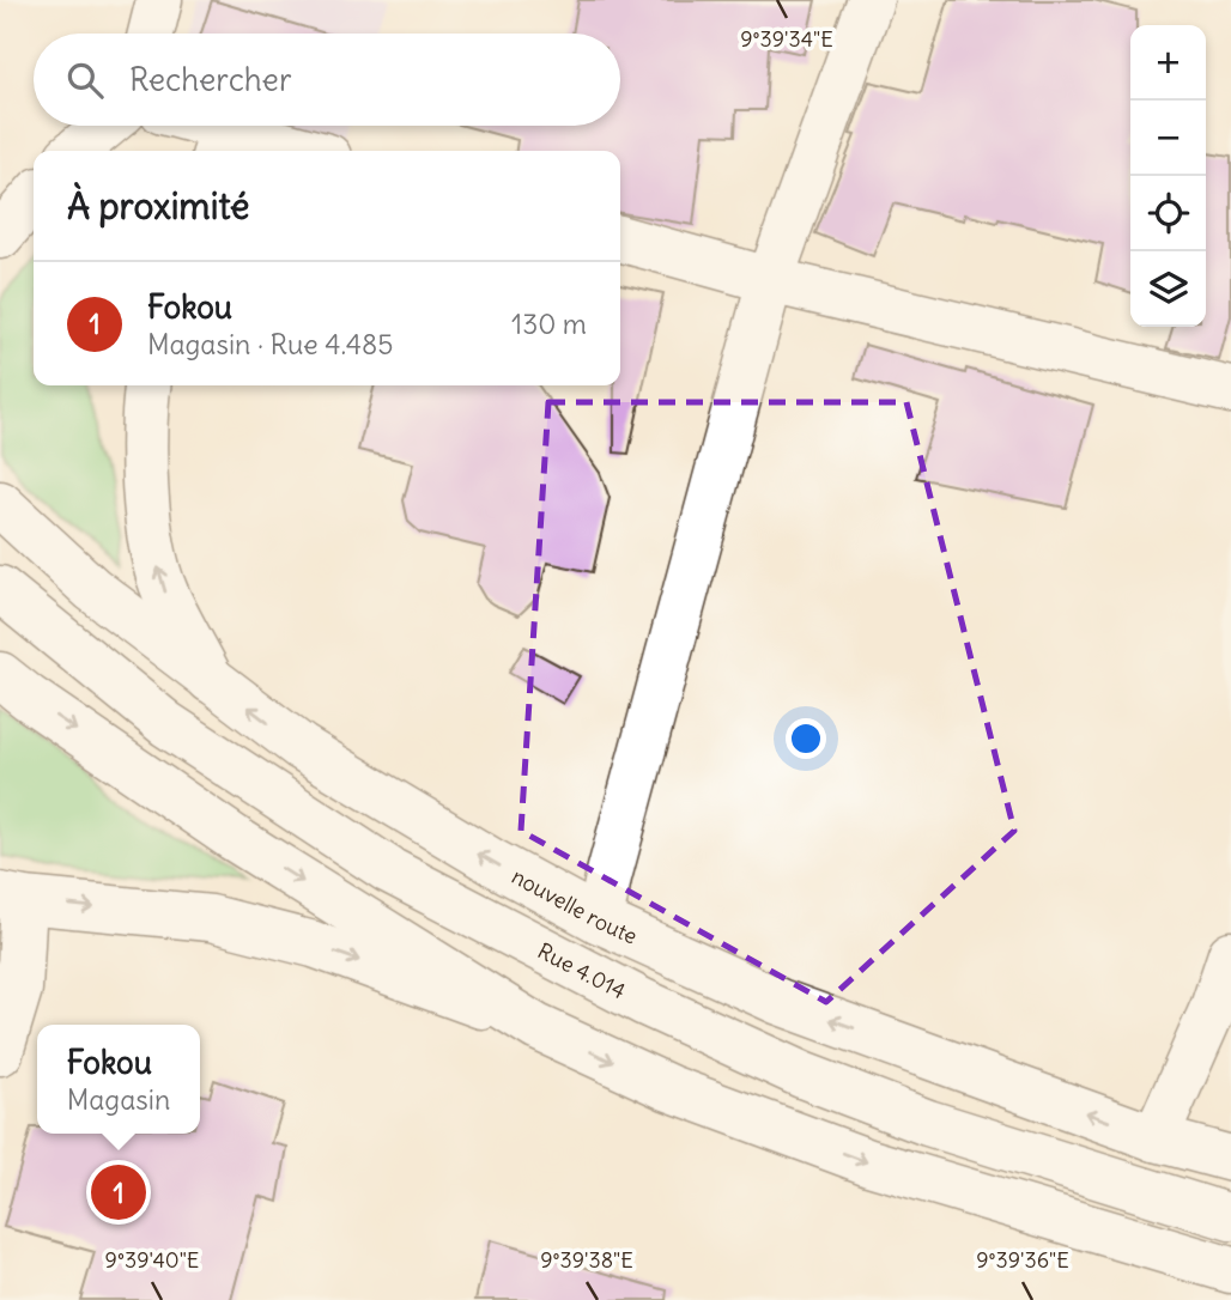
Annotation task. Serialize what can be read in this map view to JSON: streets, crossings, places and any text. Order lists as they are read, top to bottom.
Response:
{
  "streets": {
    "main road": ["nouvelle route", "Rue 4.014"]
  },
  "page": {
    "map_buttons": ["+", "−"],
    "search": "Rechercher",
    "heading": "À proximité",
    "list": [
      {
        "mark": "1",
        "name": "Fokou",
        "note": "Magasin · Rue 4.485",
        "value": "130 m"
      }
    ],
    "popup": ["Fokou", "Magasin"],
    "pins": "1"
  },
  "coordinates": [
    "9°39'34\"E",
    "9°39'40\"E",
    "9°39'38\"E",
    "9°39'36\"E"
  ]
}
